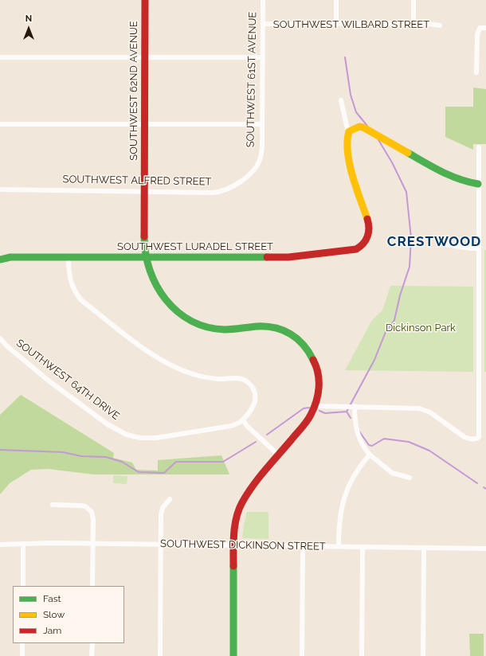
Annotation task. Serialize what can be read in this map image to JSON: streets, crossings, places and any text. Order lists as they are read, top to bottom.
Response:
{
  "streets": {
    "street": [
      "SOUTHWEST WILBARD STREET",
      "SOUTHWEST 61ST AVENUE",
      "SOUTHWEST 62ND AVENUE",
      "SOUTHWEST ALFRED STREET",
      "SOUTHWEST LURADEL STREET",
      "SOUTHWEST 64TH DRIVE",
      "SOUTHWEST DICKINSON STREET"
    ]
  },
  "crossings": [
    ["SOUTHWEST WILBARD STREET", "SOUTHWEST 61ST AVENUE"],
    ["SOUTHWEST 61ST AVENUE", "SOUTHWEST ALFRED STREET"],
    ["SOUTHWEST 62ND AVENUE", "SOUTHWEST ALFRED STREET"],
    ["SOUTHWEST 62ND AVENUE", "SOUTHWEST LURADEL STREET"]
  ],
  "districts": ["CRESTWOOD"],
  "parks": ["Dickinson Park"],
  "legend": ["Fast", "Slow", "Jam"],
  "north": "top"
}
